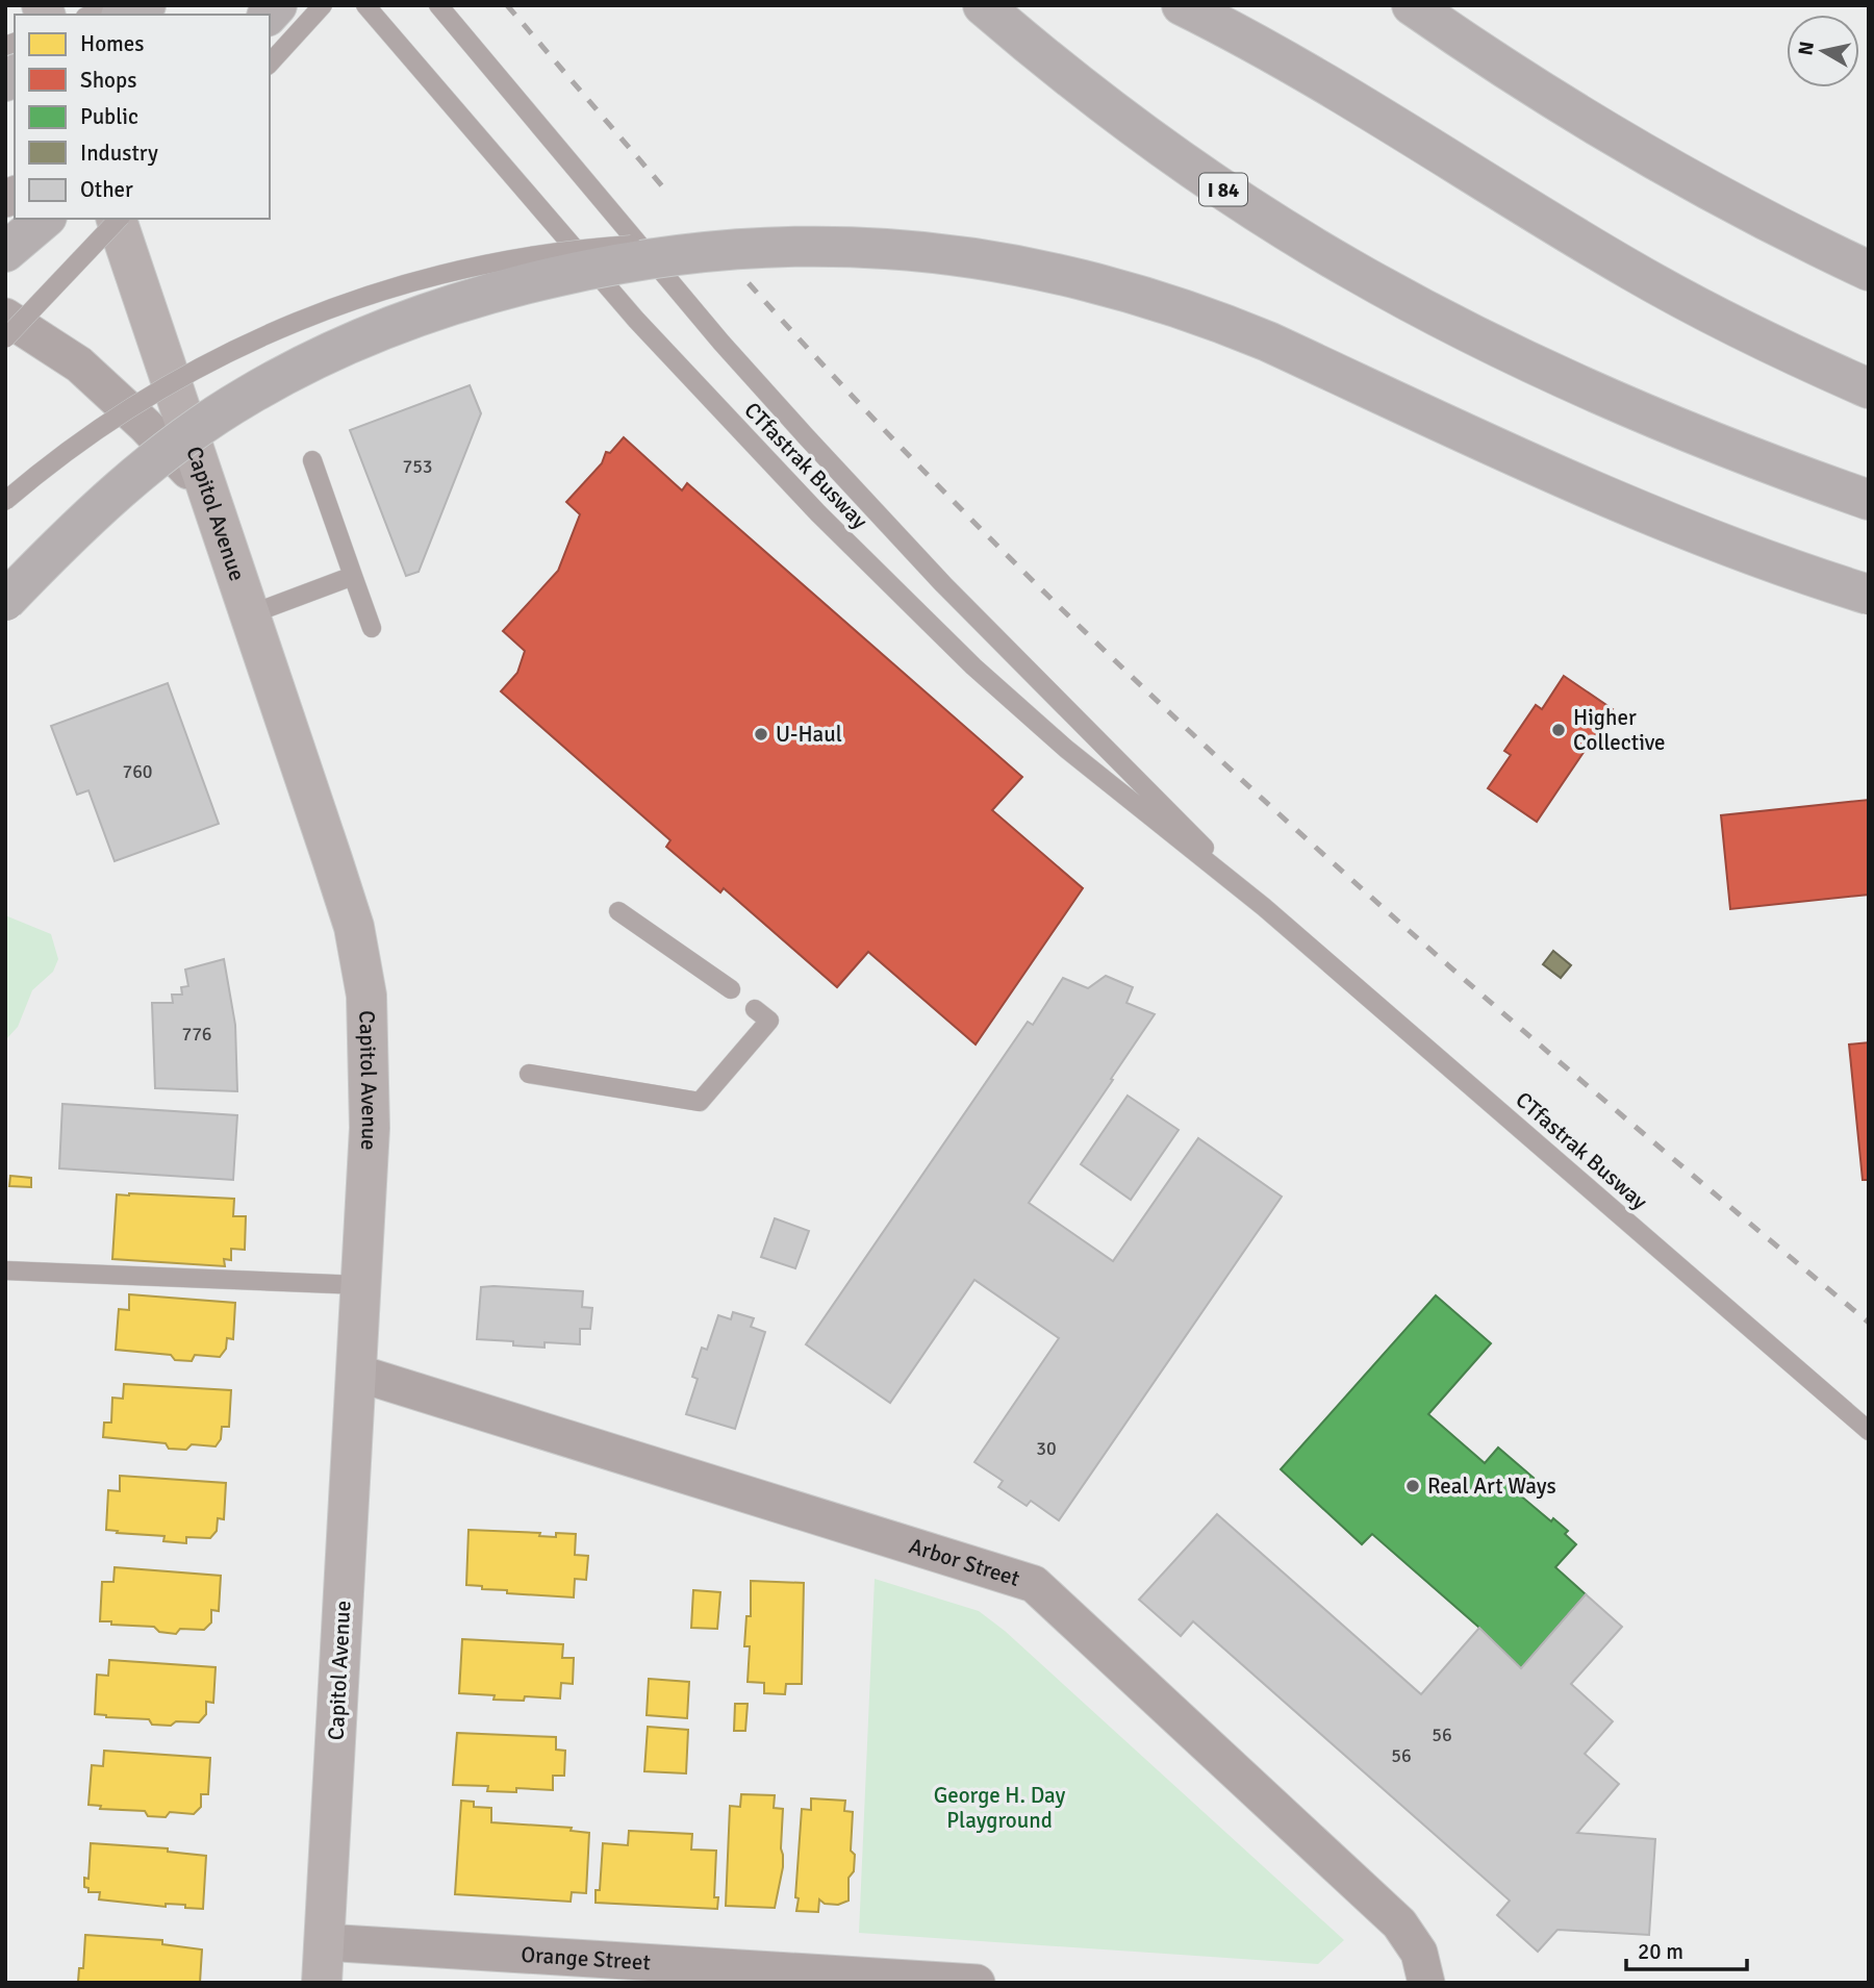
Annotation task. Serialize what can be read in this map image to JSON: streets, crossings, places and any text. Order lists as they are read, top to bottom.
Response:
{
  "streets": {
    "highway": ["I 84"],
    "main road": ["Capitol Avenue"],
    "street": ["Arbor Street", "Orange Street"],
    "lane": ["CTfastrak Busway"]
  },
  "crossings": [
    ["Capitol Avenue", "Arbor Street"],
    ["Capitol Avenue", "Orange Street"]
  ],
  "parks": ["George H. Day Playground"],
  "places": ["Higher Collective", "U-Haul", "Real Art Ways"],
  "house_numbers": [
    "753",
    "760",
    "776",
    "30",
    "56",
    "56"
  ],
  "legend": [
    "Homes",
    "Shops",
    "Public",
    "Industry",
    "Other"
  ],
  "scale_bar": "20 m",
  "north": "left"
}
